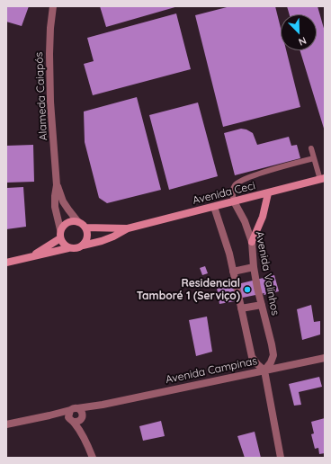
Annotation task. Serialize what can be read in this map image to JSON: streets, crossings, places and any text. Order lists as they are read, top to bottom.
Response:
{
  "streets": {
    "main road": ["Avenida Ceci"],
    "street": ["Alameda Caiapós", "Avenida Valinhos", "Avenida Campinas"]
  },
  "crossings": [
    ["Alameda Caiapós", "Avenida Ceci"],
    ["Avenida Ceci", "Avenida Valinhos"],
    ["Avenida Valinhos", "Avenida Campinas"]
  ],
  "places": ["Residencial Tamboré 1 (Serviço)"],
  "north": "bottom right"
}
